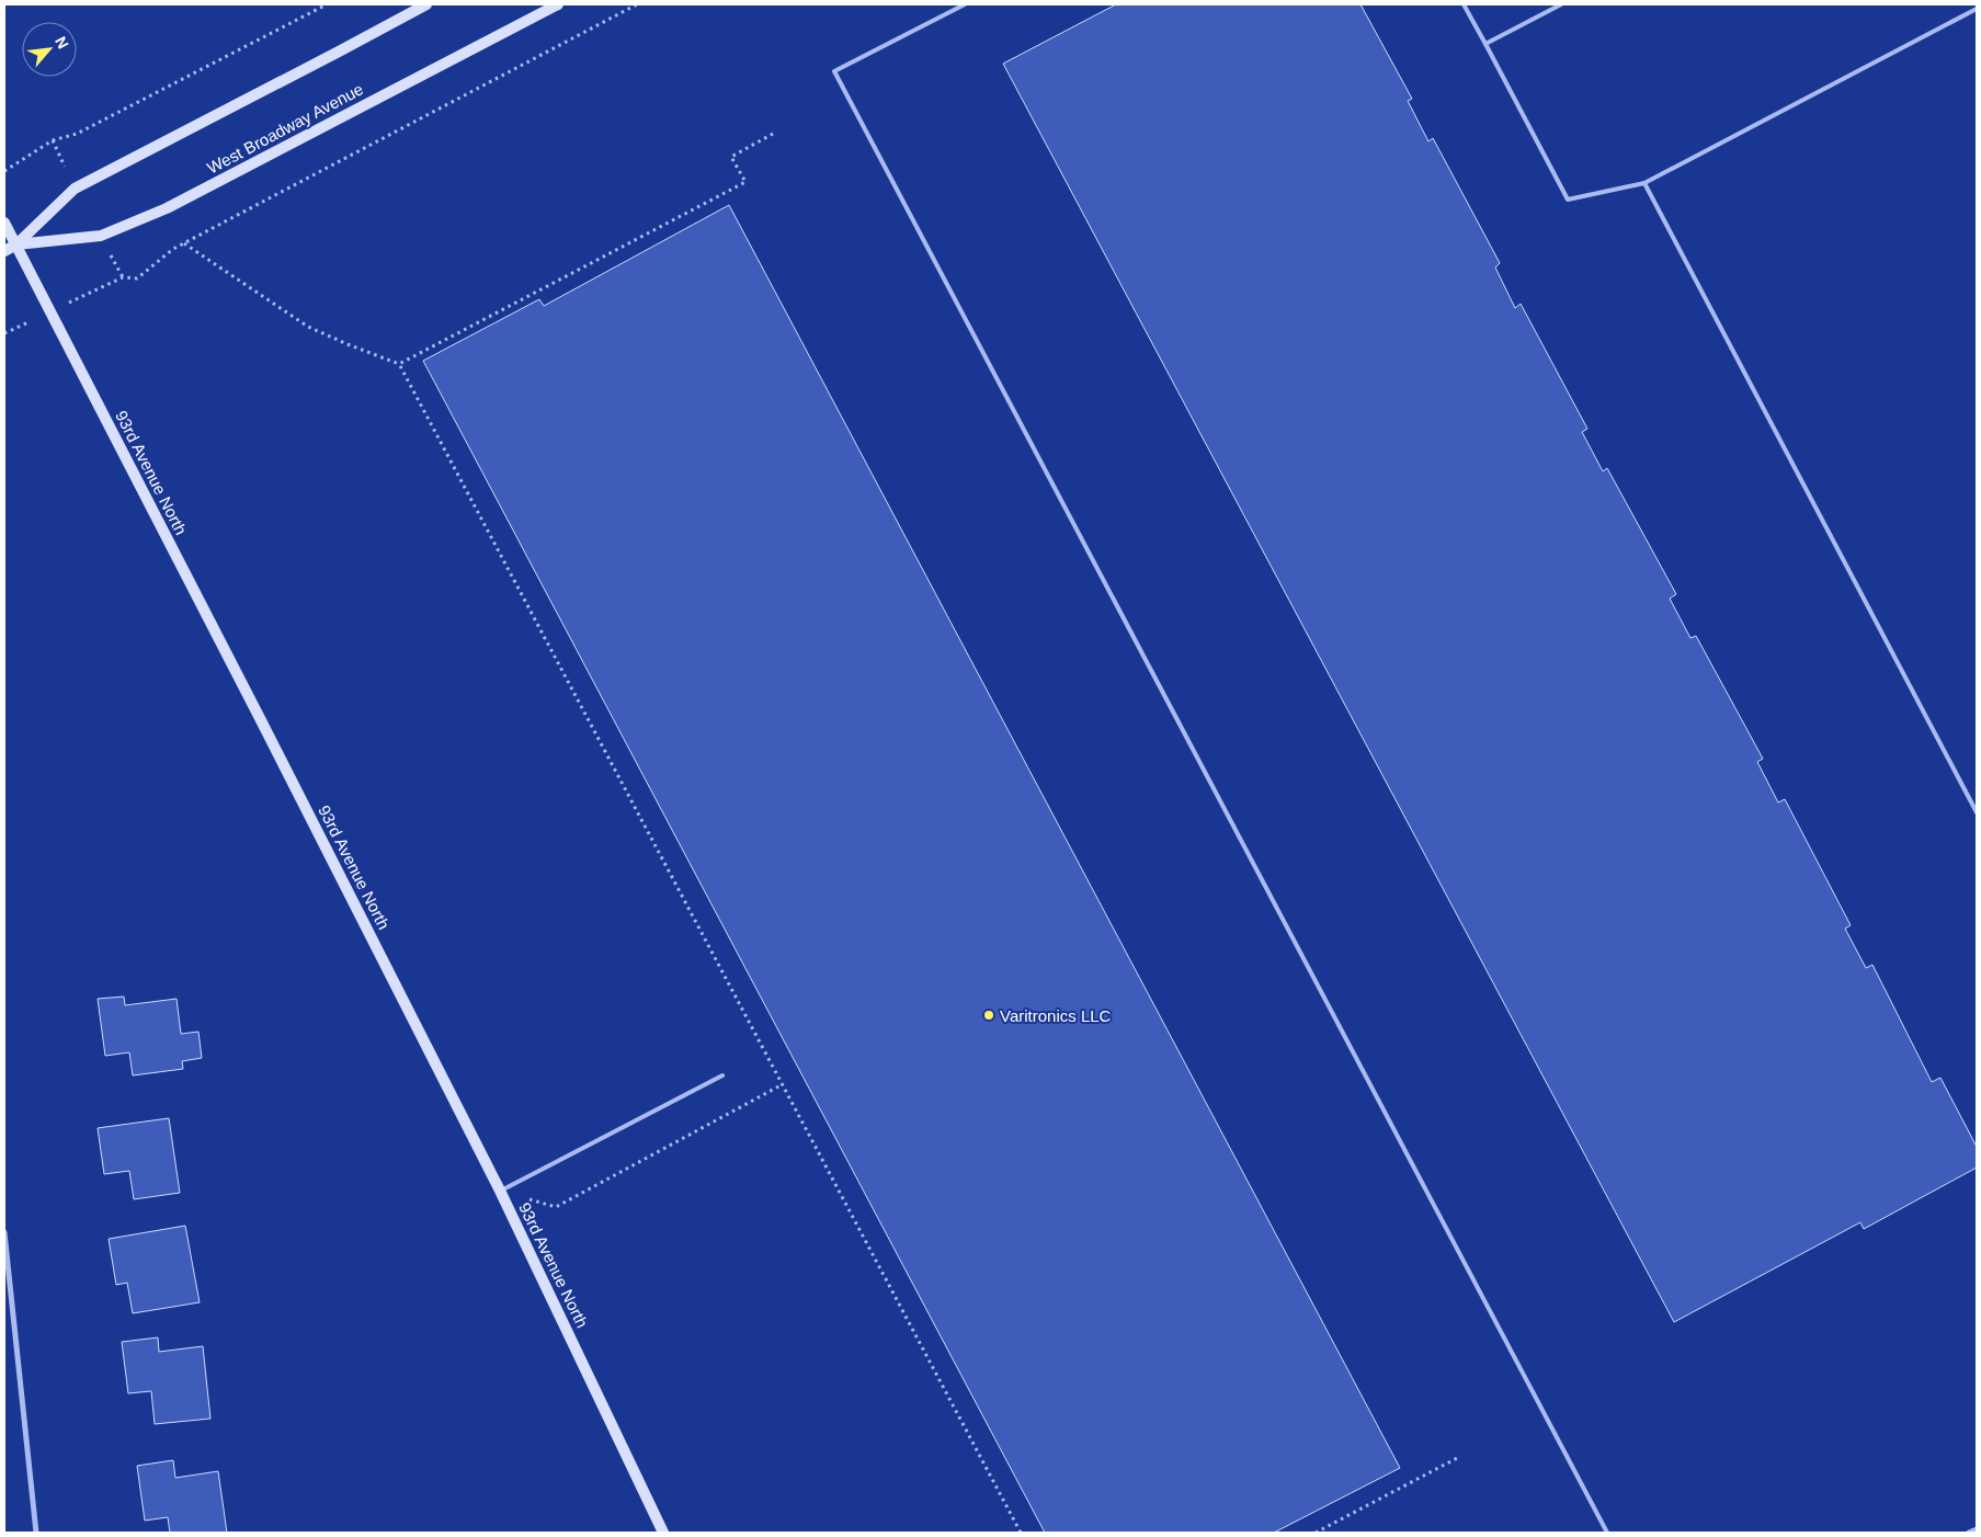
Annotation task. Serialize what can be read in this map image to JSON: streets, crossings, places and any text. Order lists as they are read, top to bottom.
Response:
{
  "streets": {
    "street": ["West Broadway Avenue", "93rd Avenue North"]
  },
  "crossings": [
    ["West Broadway Avenue", "93rd Avenue North"]
  ],
  "places": ["Varitronics LLC"],
  "north": "top right"
}
